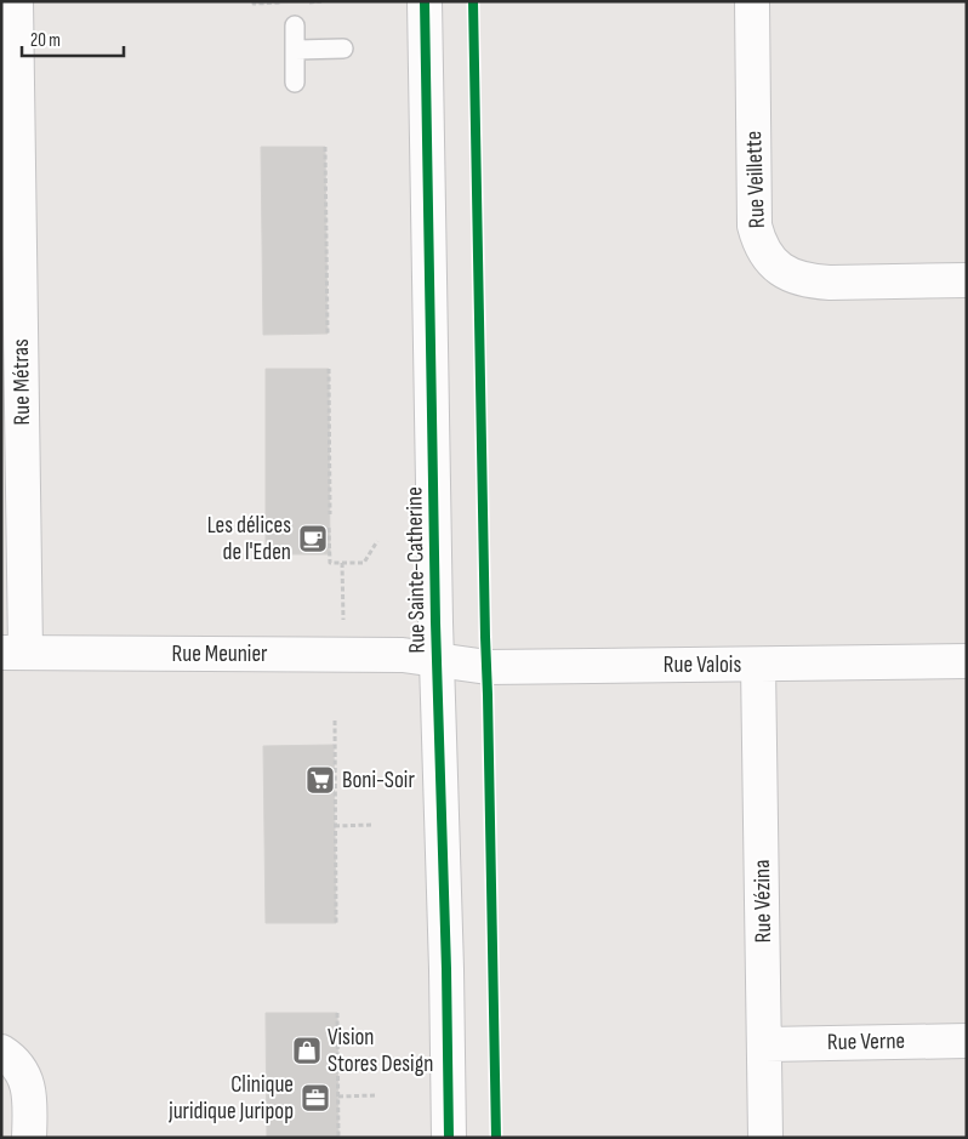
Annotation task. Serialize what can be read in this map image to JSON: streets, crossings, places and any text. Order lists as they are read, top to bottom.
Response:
{
  "streets": {
    "street": [
      "Rue Veillette",
      "Rue Métras",
      "Rue Sainte-Catherine",
      "Rue Meunier",
      "Rue Valois",
      "Rue Vézina",
      "Rue Verne"
    ]
  },
  "crossings": [
    ["Rue Métras", "Rue Meunier"],
    ["Rue Sainte-Catherine", "Rue Meunier"],
    ["Rue Sainte-Catherine", "Rue Valois"],
    ["Rue Meunier", "Rue Valois"],
    ["Rue Valois", "Rue Vézina"],
    ["Rue Vézina", "Rue Verne"]
  ],
  "places": {
    "cafe": ["Les délices de l'Eden"],
    "supermarket": ["Boni-Soir"],
    "shop": ["Vision Stores Design"],
    "office": ["Clinique juridique Juripop"]
  },
  "scale_bar": "20 m"
}
